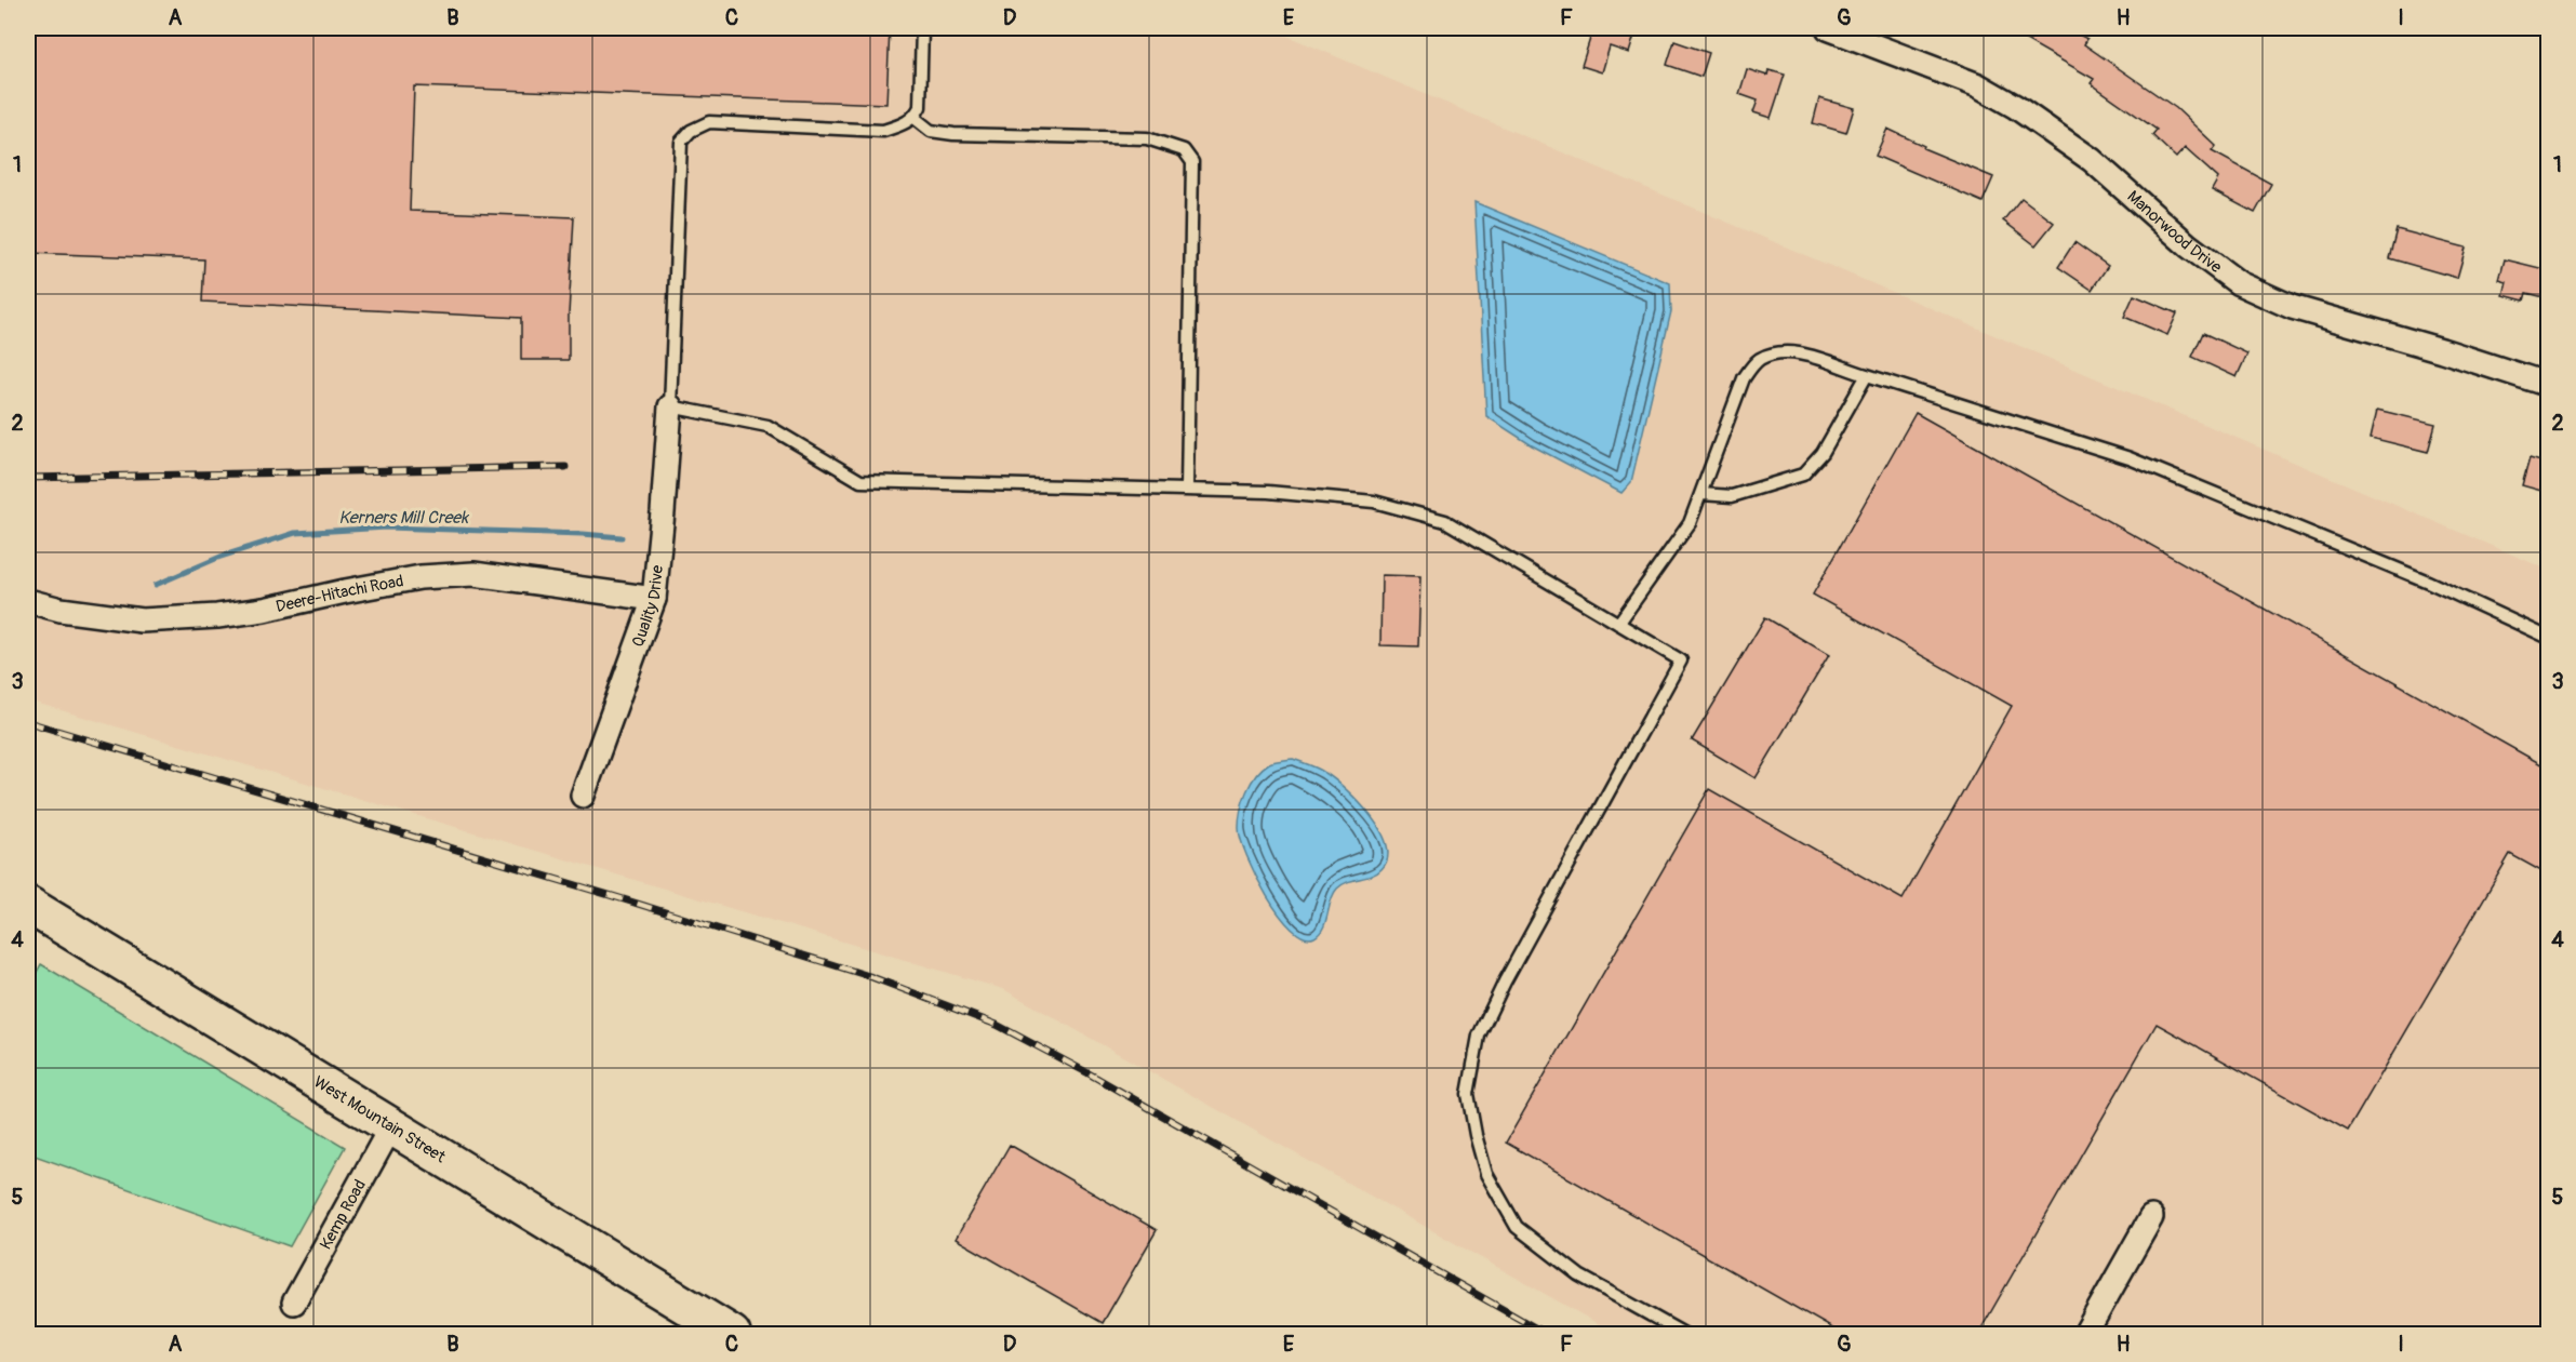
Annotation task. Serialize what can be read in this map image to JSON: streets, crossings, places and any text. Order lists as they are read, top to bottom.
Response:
{
  "streets": {
    "main road": ["West Mountain Street"],
    "street": [
      "Manorwood Drive",
      "Deere-Hitachi Road",
      "Quality Drive",
      "Kemp Road"
    ]
  },
  "crossings": [
    ["Deere-Hitachi Road", "Quality Drive"],
    ["West Mountain Street", "Kemp Road"]
  ],
  "water": ["Kerners Mill Creek"],
  "grid": {
    "columns": [
      "A",
      "B",
      "C",
      "D",
      "E",
      "F",
      "G",
      "H",
      "I"
    ],
    "rows": [
      "1",
      "2",
      "3",
      "4",
      "5"
    ]
  }
}
